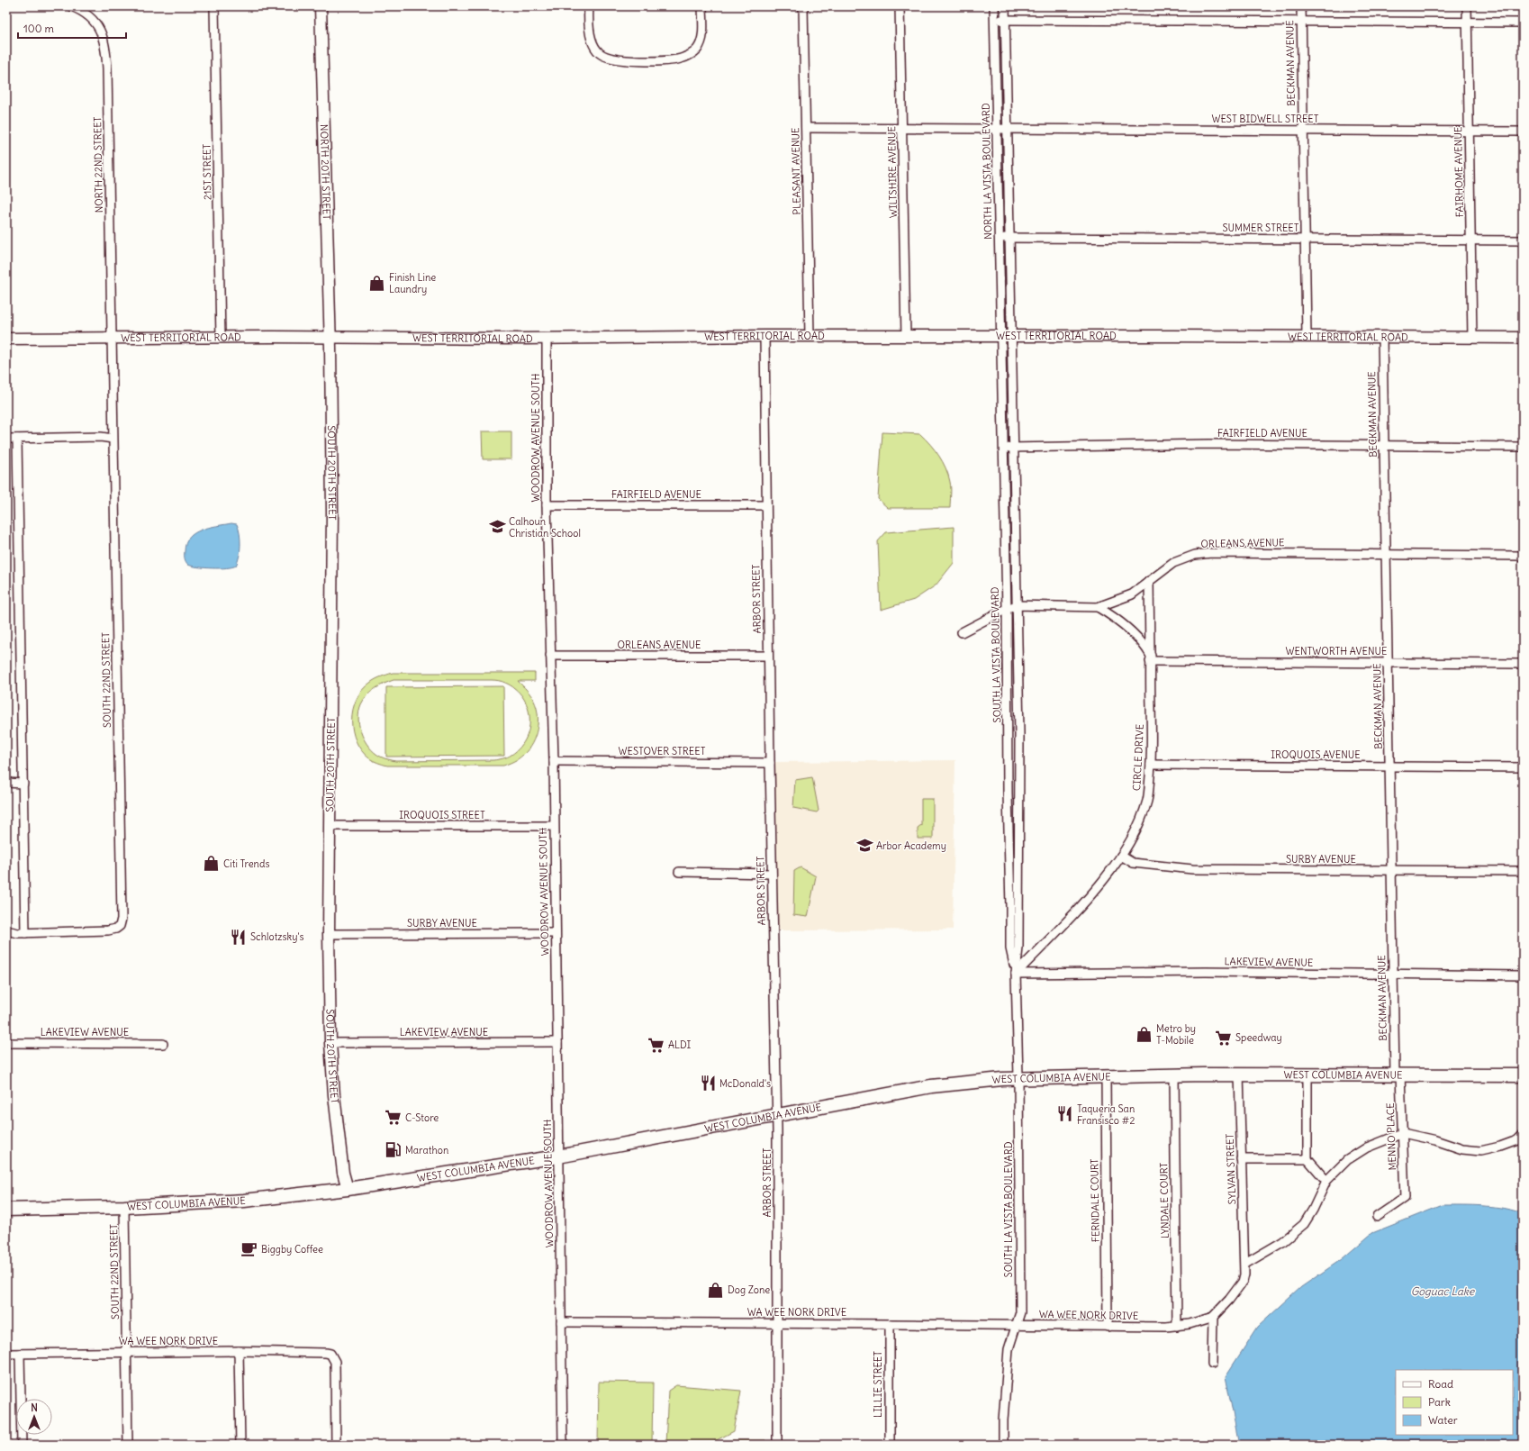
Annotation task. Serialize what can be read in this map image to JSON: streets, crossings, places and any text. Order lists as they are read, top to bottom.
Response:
{
  "streets": {
    "main road": ["WEST COLUMBIA AVENUE"],
    "street": [
      "BECKMAN AVENUE",
      "WEST BIDWELL STREET",
      "NORTH 22ND STREET",
      "PLEASANT AVENUE",
      "NORTH LA VISTA BOULEVARD",
      "21ST STREET",
      "NORTH 20TH STREET",
      "WILTSHIRE AVENUE",
      "FAIRHOME AVENUE",
      "SUMMER STREET",
      "WEST TERRITORIAL ROAD",
      "FAIRFIELD AVENUE",
      "WOODROW AVENUE SOUTH",
      "SOUTH 20TH STREET",
      "ORLEANS AVENUE",
      "ARBOR STREET",
      "WENTWORTH AVENUE",
      "SOUTH LA VISTA BOULEVARD",
      "SOUTH 22ND STREET",
      "WESTOVER STREET",
      "IROQUOIS AVENUE",
      "CIRCLE DRIVE",
      "IROQUOIS STREET",
      "SURBY AVENUE",
      "LAKEVIEW AVENUE",
      "MENNO PLACE",
      "SYLVAN STREET",
      "FERNDALE COURT",
      "LYNDALE COURT",
      "WA WEE NORK DRIVE",
      "LILLIE STREET"
    ]
  },
  "crossings": [
    ["BECKMAN AVENUE", "WEST BIDWELL STREET"],
    ["BECKMAN AVENUE", "SUMMER STREET"],
    ["BECKMAN AVENUE", "WEST TERRITORIAL ROAD"],
    ["BECKMAN AVENUE", "FAIRFIELD AVENUE"],
    ["BECKMAN AVENUE", "ORLEANS AVENUE"],
    ["BECKMAN AVENUE", "WENTWORTH AVENUE"],
    ["BECKMAN AVENUE", "IROQUOIS AVENUE"],
    ["BECKMAN AVENUE", "SURBY AVENUE"],
    ["BECKMAN AVENUE", "LAKEVIEW AVENUE"],
    ["BECKMAN AVENUE", "WEST COLUMBIA AVENUE"],
    ["BECKMAN AVENUE", "MENNO PLACE"],
    ["WEST BIDWELL STREET", "NORTH LA VISTA BOULEVARD"],
    ["WEST BIDWELL STREET", "FAIRHOME AVENUE"],
    ["NORTH 22ND STREET", "WEST TERRITORIAL ROAD"],
    ["NORTH 22ND STREET", "SOUTH 22ND STREET"],
    ["PLEASANT AVENUE", "WEST TERRITORIAL ROAD"],
    ["NORTH LA VISTA BOULEVARD", "SUMMER STREET"],
    ["NORTH LA VISTA BOULEVARD", "WEST TERRITORIAL ROAD"],
    ["NORTH LA VISTA BOULEVARD", "SOUTH LA VISTA BOULEVARD"],
    ["21ST STREET", "WEST TERRITORIAL ROAD"],
    ["NORTH 20TH STREET", "WEST TERRITORIAL ROAD"],
    ["NORTH 20TH STREET", "SOUTH 20TH STREET"],
    ["WILTSHIRE AVENUE", "WEST TERRITORIAL ROAD"],
    ["FAIRHOME AVENUE", "SUMMER STREET"],
    ["FAIRHOME AVENUE", "WEST TERRITORIAL ROAD"],
    ["WEST TERRITORIAL ROAD", "WOODROW AVENUE SOUTH"],
    ["WEST TERRITORIAL ROAD", "SOUTH 20TH STREET"],
    ["WEST TERRITORIAL ROAD", "ARBOR STREET"],
    ["WEST TERRITORIAL ROAD", "SOUTH LA VISTA BOULEVARD"],
    ["WEST TERRITORIAL ROAD", "SOUTH 22ND STREET"],
    ["FAIRFIELD AVENUE", "WOODROW AVENUE SOUTH"],
    ["FAIRFIELD AVENUE", "ARBOR STREET"],
    ["FAIRFIELD AVENUE", "SOUTH LA VISTA BOULEVARD"],
    ["WOODROW AVENUE SOUTH", "ORLEANS AVENUE"],
    ["WOODROW AVENUE SOUTH", "WESTOVER STREET"],
    ["WOODROW AVENUE SOUTH", "IROQUOIS STREET"],
    ["WOODROW AVENUE SOUTH", "SURBY AVENUE"],
    ["WOODROW AVENUE SOUTH", "LAKEVIEW AVENUE"],
    ["WOODROW AVENUE SOUTH", "WEST COLUMBIA AVENUE"],
    ["WOODROW AVENUE SOUTH", "WA WEE NORK DRIVE"],
    ["SOUTH 20TH STREET", "IROQUOIS STREET"],
    ["SOUTH 20TH STREET", "SURBY AVENUE"],
    ["SOUTH 20TH STREET", "LAKEVIEW AVENUE"],
    ["SOUTH 20TH STREET", "WEST COLUMBIA AVENUE"],
    ["ORLEANS AVENUE", "ARBOR STREET"],
    ["ORLEANS AVENUE", "SOUTH LA VISTA BOULEVARD"],
    ["ORLEANS AVENUE", "CIRCLE DRIVE"],
    ["ARBOR STREET", "WESTOVER STREET"],
    ["ARBOR STREET", "WEST COLUMBIA AVENUE"],
    ["ARBOR STREET", "WA WEE NORK DRIVE"],
    ["WENTWORTH AVENUE", "CIRCLE DRIVE"],
    ["SOUTH LA VISTA BOULEVARD", "CIRCLE DRIVE"],
    ["SOUTH LA VISTA BOULEVARD", "LAKEVIEW AVENUE"],
    ["SOUTH LA VISTA BOULEVARD", "WEST COLUMBIA AVENUE"],
    ["SOUTH LA VISTA BOULEVARD", "WA WEE NORK DRIVE"],
    ["SOUTH 22ND STREET", "WEST COLUMBIA AVENUE"],
    ["SOUTH 22ND STREET", "WA WEE NORK DRIVE"],
    ["IROQUOIS AVENUE", "CIRCLE DRIVE"],
    ["CIRCLE DRIVE", "SURBY AVENUE"],
    ["CIRCLE DRIVE", "LAKEVIEW AVENUE"],
    ["WEST COLUMBIA AVENUE", "MENNO PLACE"],
    ["WEST COLUMBIA AVENUE", "SYLVAN STREET"],
    ["WEST COLUMBIA AVENUE", "FERNDALE COURT"],
    ["WEST COLUMBIA AVENUE", "LYNDALE COURT"],
    ["FERNDALE COURT", "WA WEE NORK DRIVE"],
    ["LYNDALE COURT", "WA WEE NORK DRIVE"],
    ["WA WEE NORK DRIVE", "LILLIE STREET"]
  ],
  "water": ["Goguac Lake"],
  "places": {
    "shop": [
      "Finish Line Laundry",
      "Citi Trends",
      "Metro by T-Mobile",
      "Dog Zone"
    ],
    "school or university": ["Calhoun Christian School", "Arbor Academy"],
    "restaurant": ["Schlotzsky's", "McDonald's", "Taqueria San Fransisco #2"],
    "supermarket": ["Speedway", "ALDI", "C-Store"],
    "fuel station": ["Marathon"],
    "cafe": ["Biggby Coffee"]
  },
  "legend": ["Road", "Park", "Water"],
  "scale_bar": "100 m",
  "north": "top"
}
